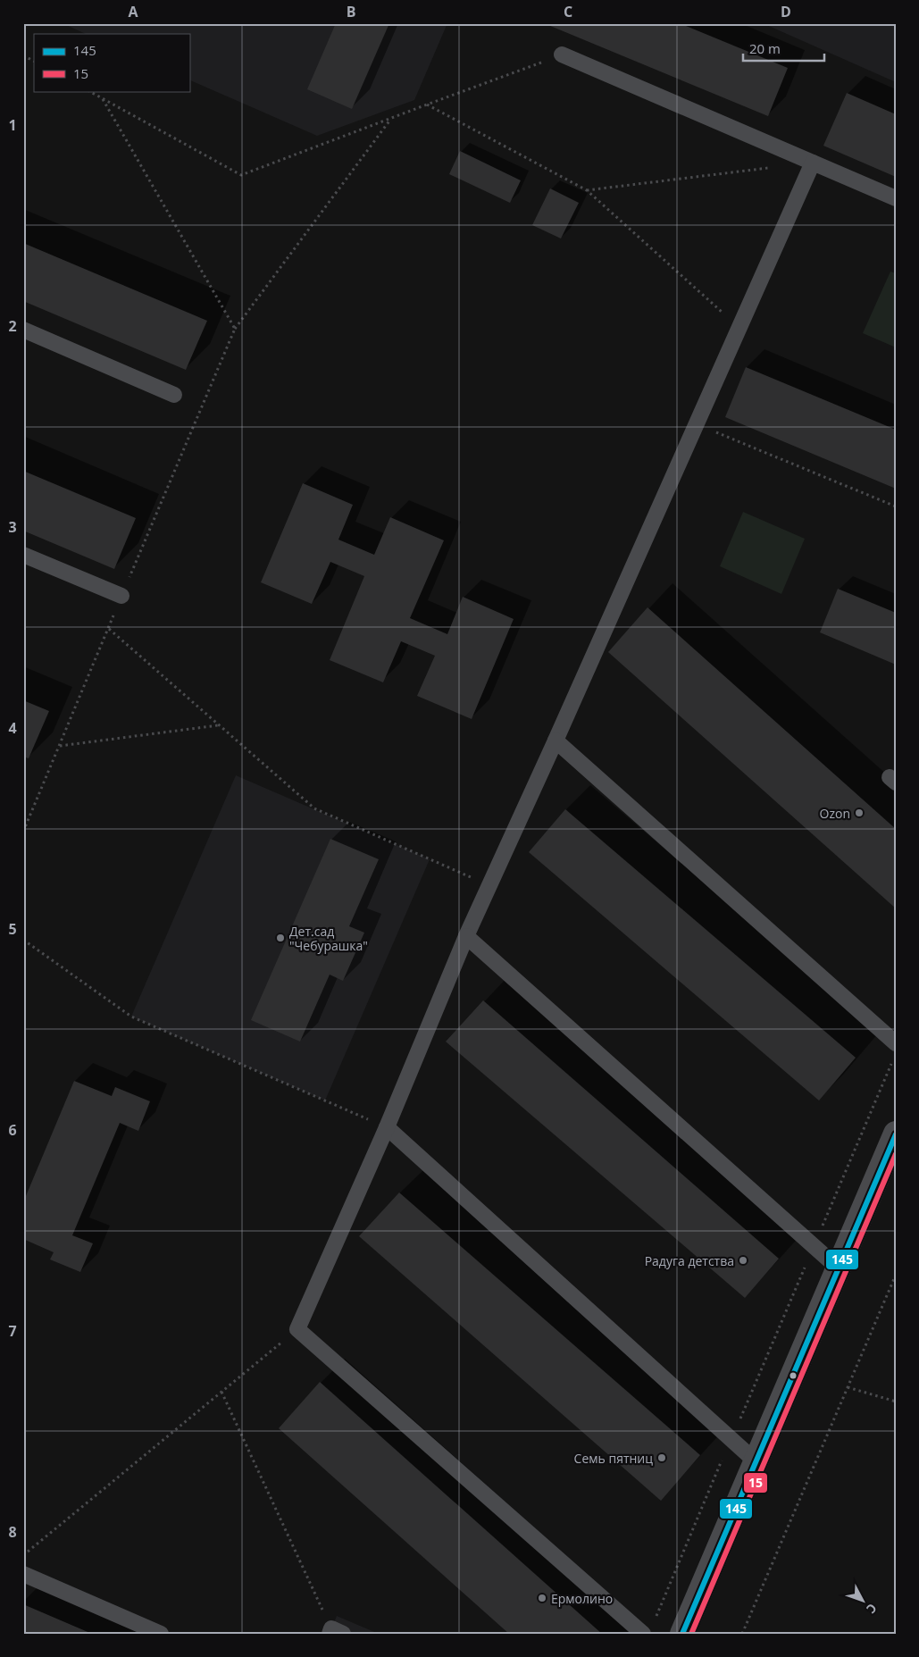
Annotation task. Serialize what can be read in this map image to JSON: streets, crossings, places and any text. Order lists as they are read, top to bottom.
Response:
{
  "places": [
    "Ozon",
    "Дет.сад \"Чебурашка\"",
    "Радуга детства",
    "Семь пятниц",
    "Ермолино"
  ],
  "lines": ["transit line 145", "transit line 15"],
  "legend": ["145", "15"],
  "scale_bar": "20 m",
  "north": "bottom right",
  "grid": {
    "columns": [
      "A",
      "B",
      "C",
      "D"
    ],
    "rows": [
      "1",
      "2",
      "3",
      "4",
      "5",
      "6",
      "7",
      "8"
    ]
  }
}
